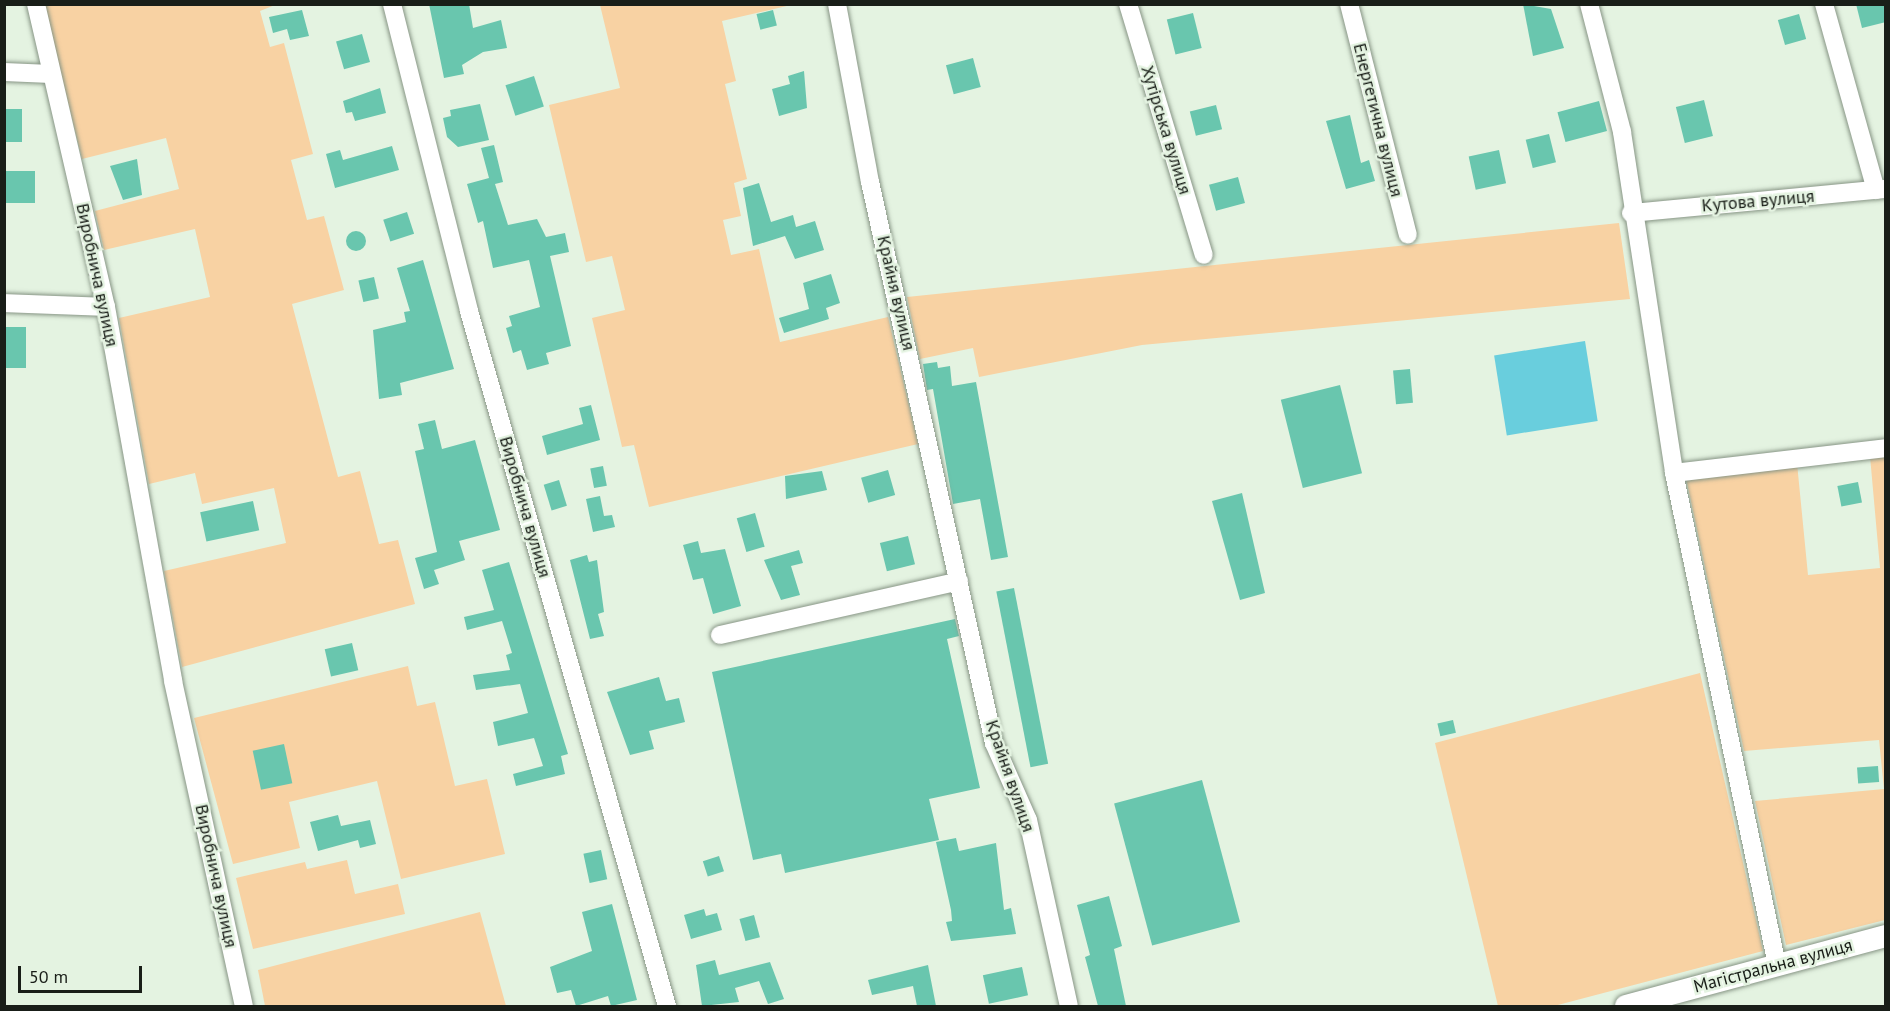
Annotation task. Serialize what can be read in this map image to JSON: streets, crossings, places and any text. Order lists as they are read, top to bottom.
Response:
{
  "streets": {
    "street": [
      "Енергетична вулиця",
      "Хутірська вулиця",
      "Кутова вулиця",
      "Виробнича вулиця",
      "Крайня вулиця",
      "Магістральна вулиця"
    ]
  },
  "scale_bar": "50 m"
}
